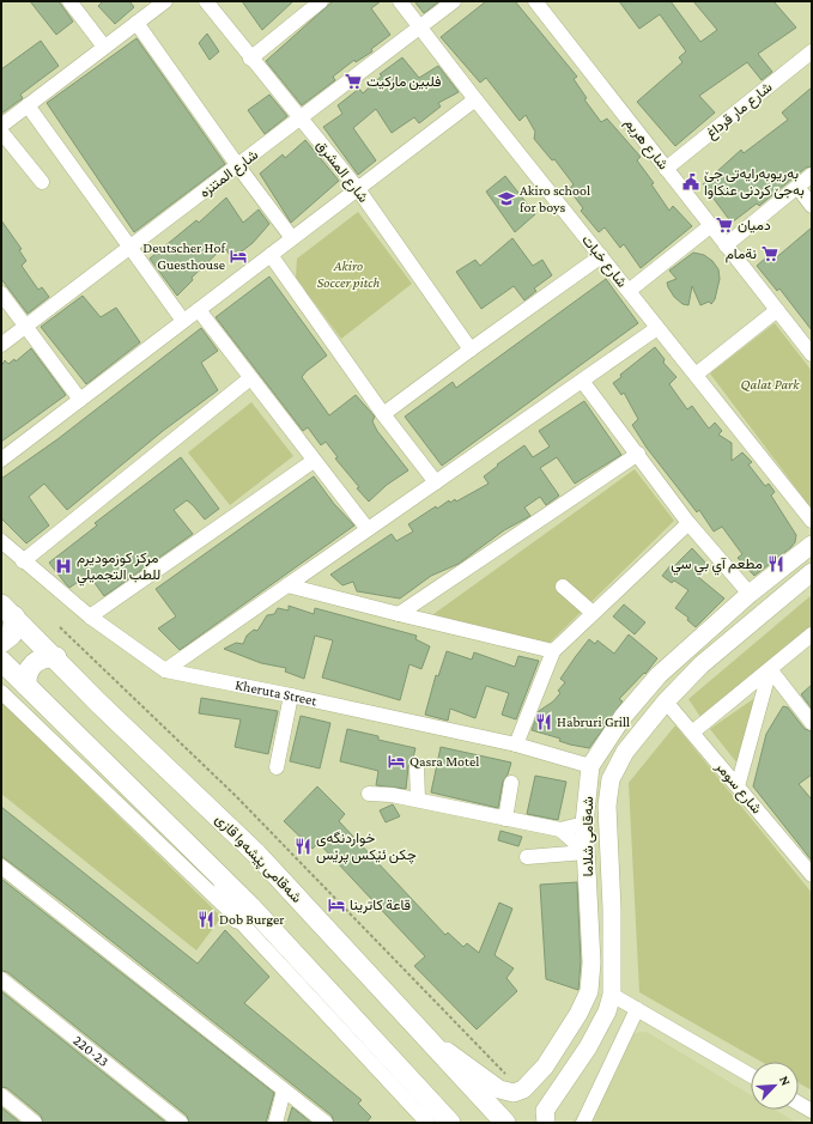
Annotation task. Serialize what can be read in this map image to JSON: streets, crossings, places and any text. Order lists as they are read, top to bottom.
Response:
{
  "streets": {
    "highway": ["شەقامی پێشەوا قازی"],
    "main road": ["شەقامی شلاما"],
    "street": [
      "شارع مار قرداغ",
      "شارع هريم",
      "شارع المشرق",
      "شارع المتنزه",
      "شارع خبات",
      "Kheruta Street",
      "شارع سومر",
      "220-23"
    ]
  },
  "crossings": [
    ["شارع مار قرداغ", "شارع هريم"],
    ["شارع المشرق", "شارع المتنزه"],
    ["شارع المتنزه", "شارع خبات"],
    ["Kheruta Street", "شەقامی شلاما"],
    ["شارع سومر", "شەقامی شلاما"]
  ],
  "parks": ["Akiro Soccer pitch", "Qalat Park"],
  "places": {
    "supermarket": ["فلبين ماركيت", "دميان", "نةمام"],
    "public building": ["بەریوبەرایەتی جێ بەجێ کردنی عنکاوا"],
    "school or university": ["Akiro school for boys"],
    "hotel": ["Deutscher Hof Guesthouse", "Qasra Motel", "قاعة كاترينا"],
    "restaurant": [
      "مطعم آي بي سي",
      "Habruri Grill",
      "خواردنگەی چکن ئێکس پرێس",
      "Dob Burger"
    ],
    "hospital": ["مركز كوزموديرم للطب التجميلي"]
  },
  "north": "top right"
}
